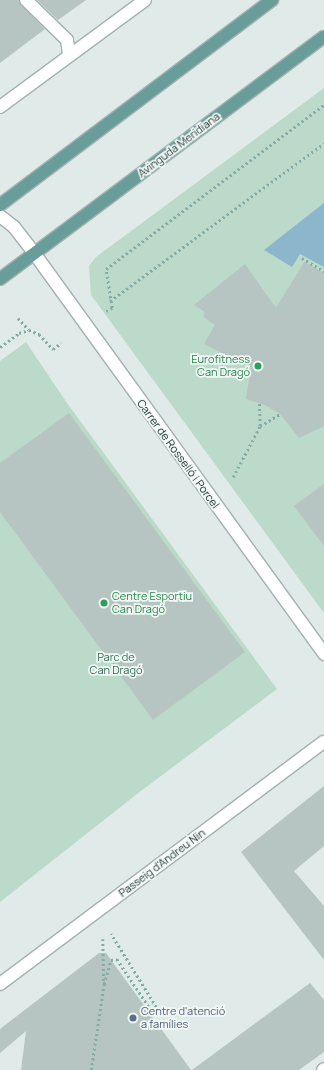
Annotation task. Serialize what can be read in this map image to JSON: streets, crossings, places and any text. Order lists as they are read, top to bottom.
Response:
{
  "streets": {
    "main road": ["Avinguda Meridiana"],
    "street": ["Carrer de Rosselló i Porcel", "Passeig d'Andreu Nin"]
  },
  "crossings": [
    ["Avinguda Meridiana", "Carrer de Rosselló i Porcel"]
  ],
  "parks": ["Parc de Can Dragó"],
  "places": ["Eurofitness Can Dragó", "Centre Esportiu Can Dragó", "Centre d'atenció a famílies"]
}
